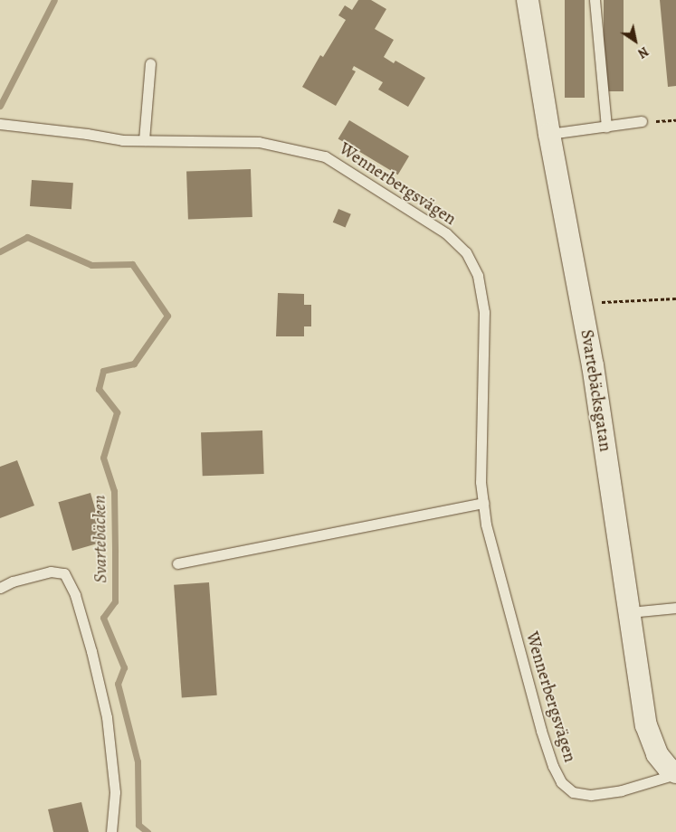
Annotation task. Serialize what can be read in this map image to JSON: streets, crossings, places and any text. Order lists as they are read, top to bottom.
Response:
{
  "streets": {
    "street": ["Svartebäcksgatan"],
    "lane": ["Wennerbergsvägen"]
  },
  "crossings": [
    ["Wennerbergsvägen", "Svartebäcksgatan"]
  ],
  "water": ["Svartebäcken"],
  "north": "bottom right"
}
